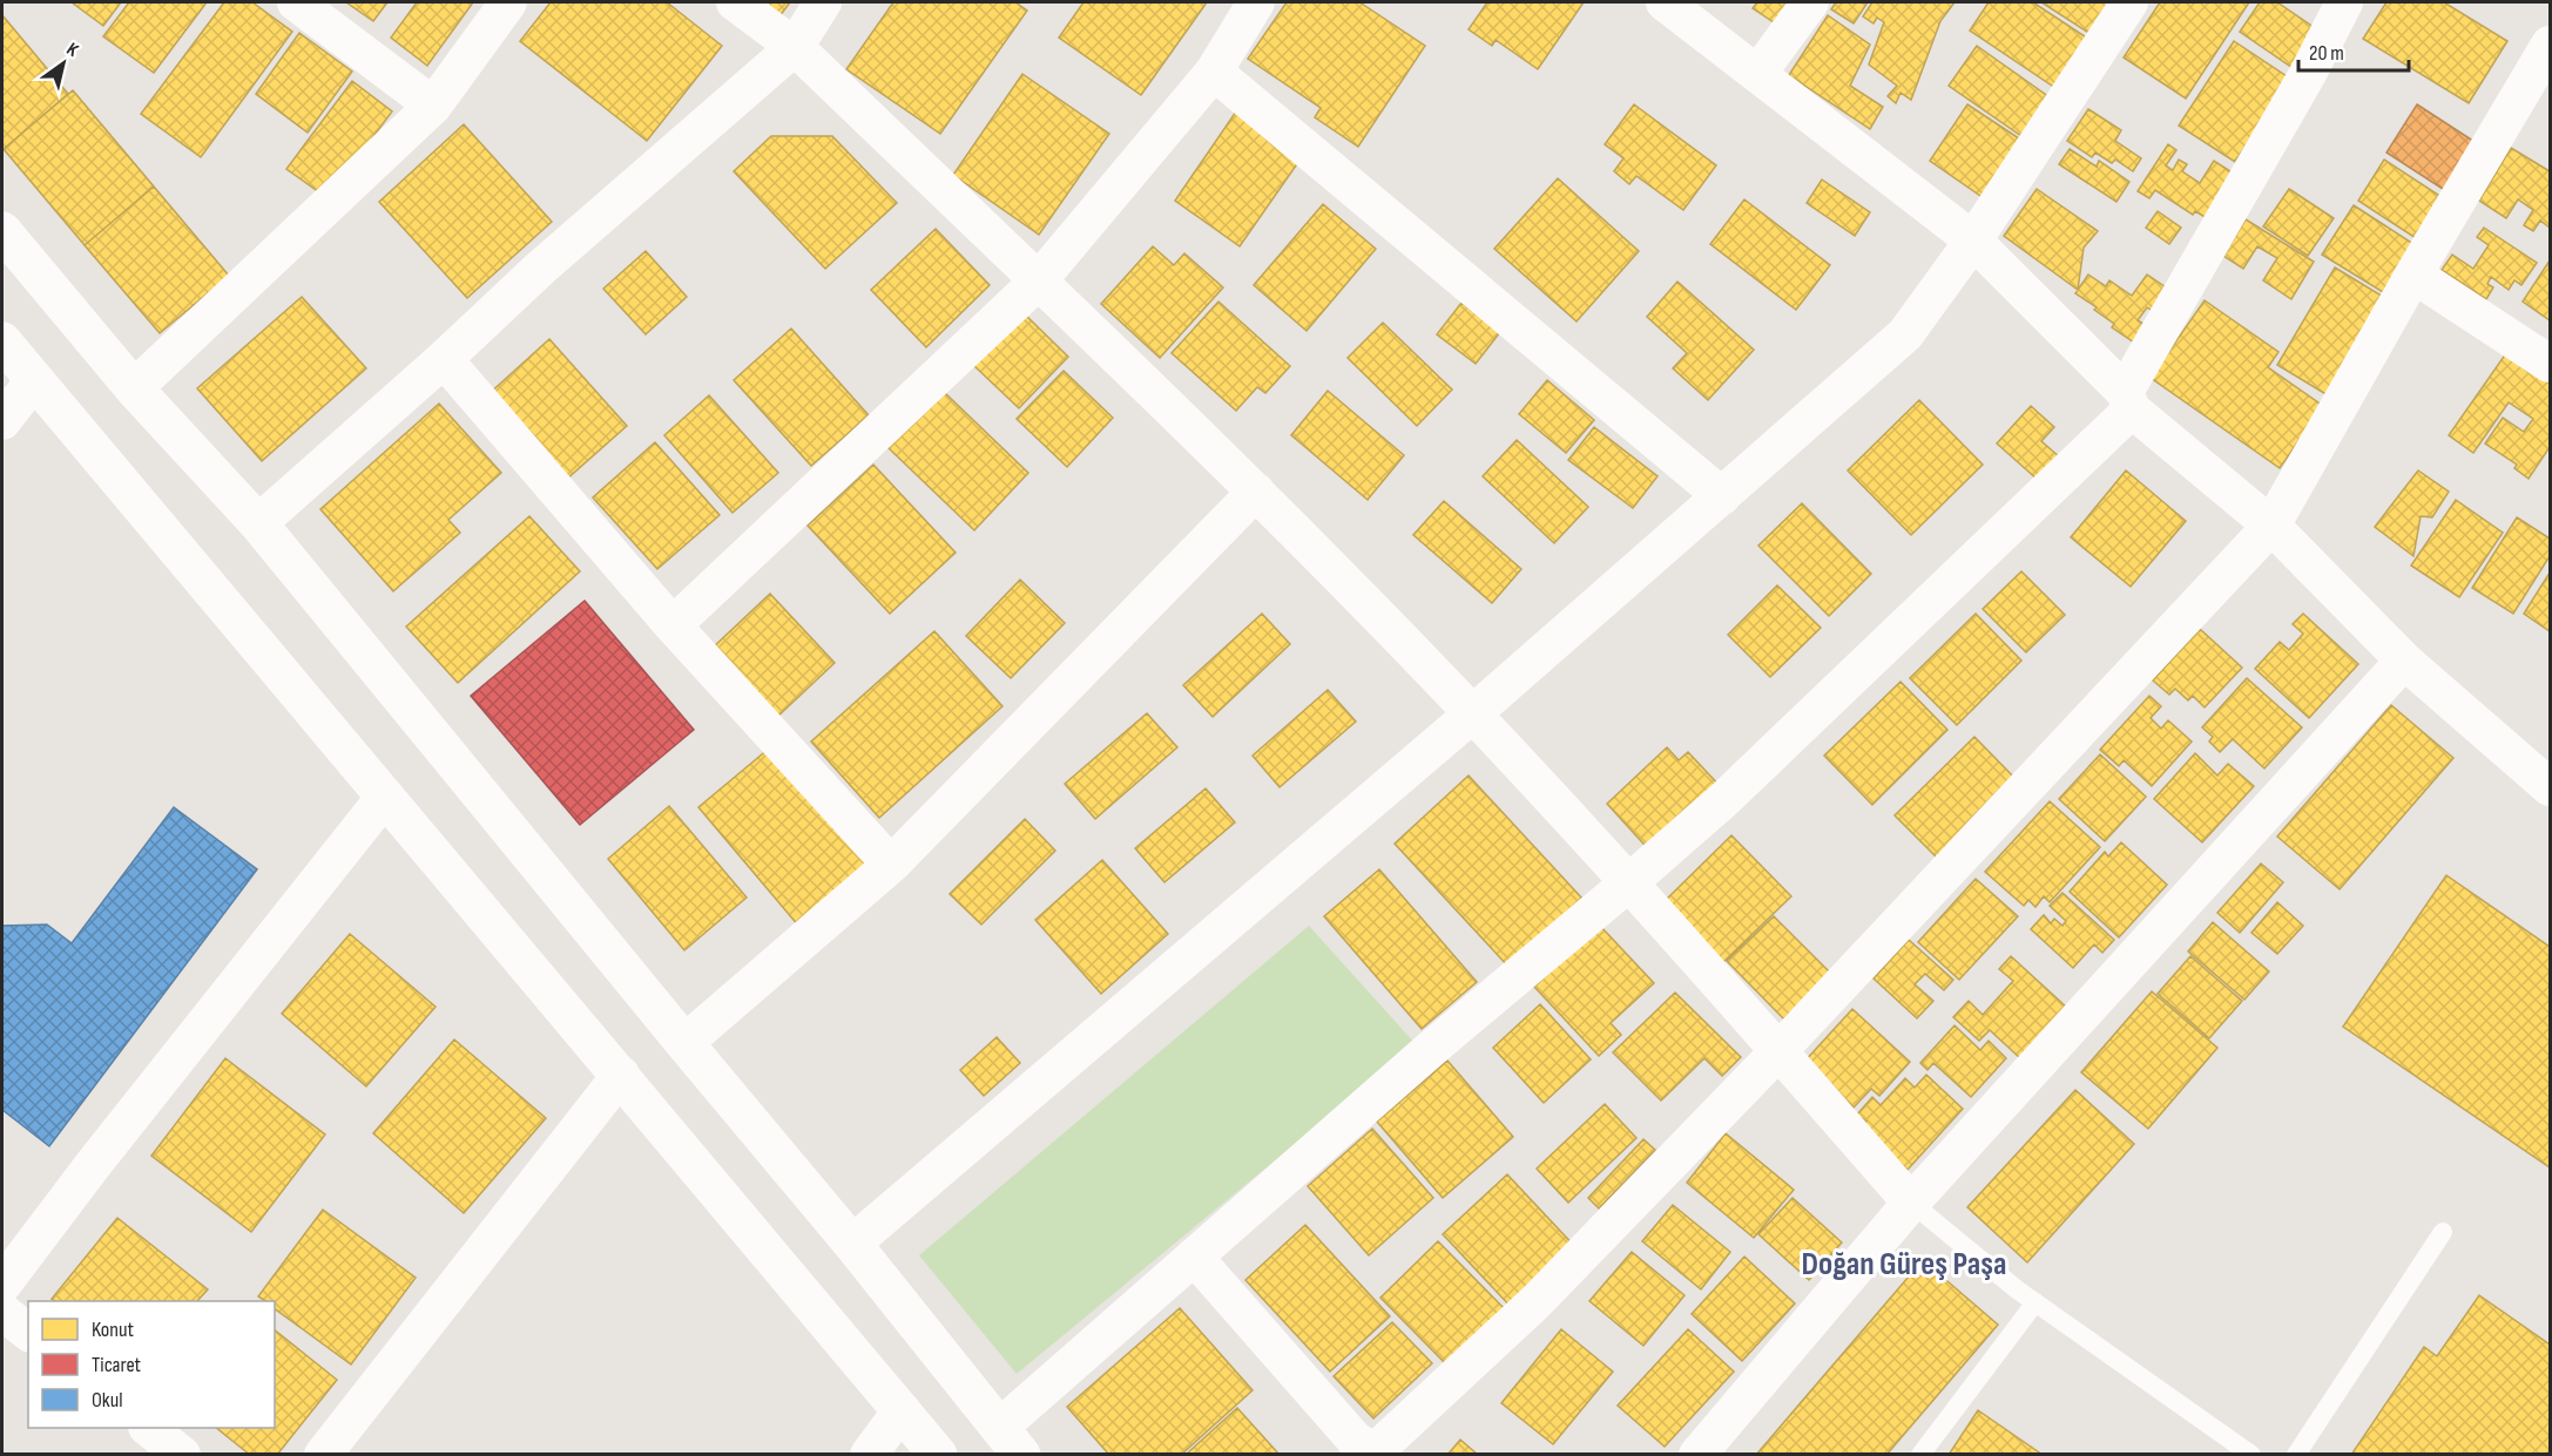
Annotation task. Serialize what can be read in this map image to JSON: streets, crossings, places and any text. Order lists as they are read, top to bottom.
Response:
{
  "districts": ["Doğan Güreş Paşa"],
  "legend": ["Konut", "Ticaret", "Okul"],
  "scale_bar": "20 m",
  "north": "top right"
}
